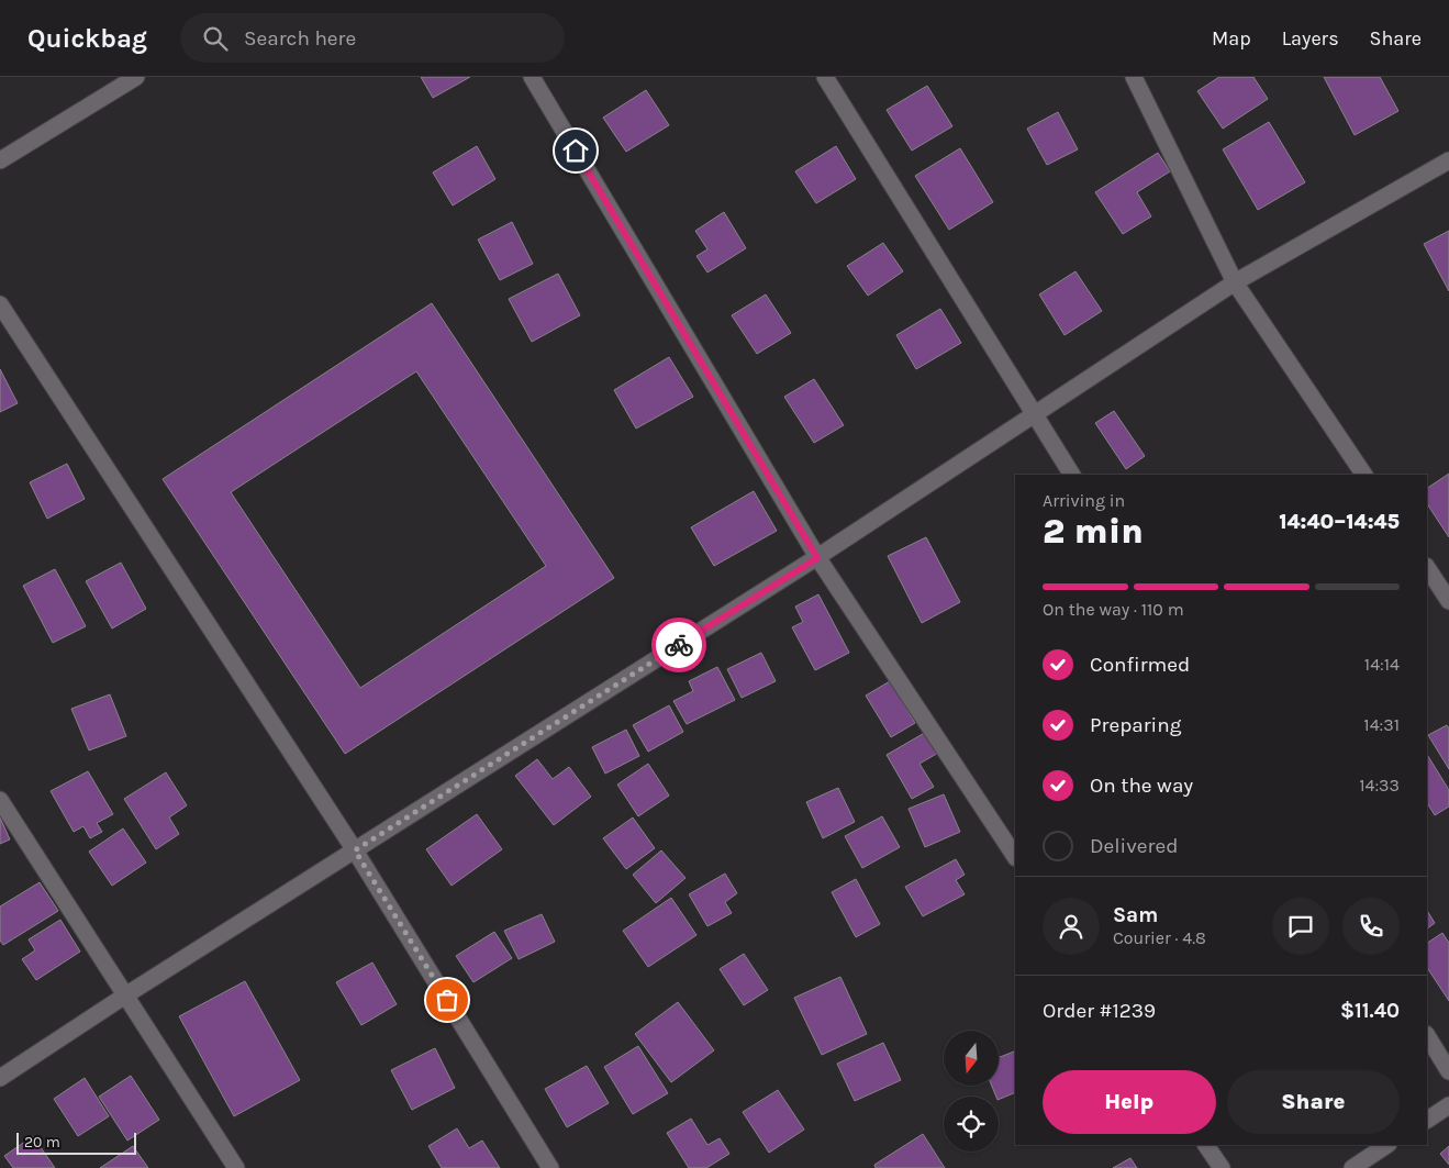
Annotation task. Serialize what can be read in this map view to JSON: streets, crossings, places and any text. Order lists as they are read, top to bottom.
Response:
{
  "scale_bar": "20 m",
  "north": "bottom",
  "page": {
    "header": "Quickbag",
    "search": "Search here",
    "nav": ["Map", "Layers", "Share"],
    "heading": ["2 min", "Arriving in", "14:40–14:45"],
    "panel": [
      "Sam",
      "Courier · 4.8",
      "Order #1239",
      "$11.40"
    ],
    "bar": "On the way · 110 m",
    "list": [
      ["Confirmed", "14:14"],
      ["Preparing", "14:31"],
      ["On the way", "14:33"],
      "Delivered"
    ],
    "buttons": ["Help", "Share"],
    "scale": "20 m"
  }
}
